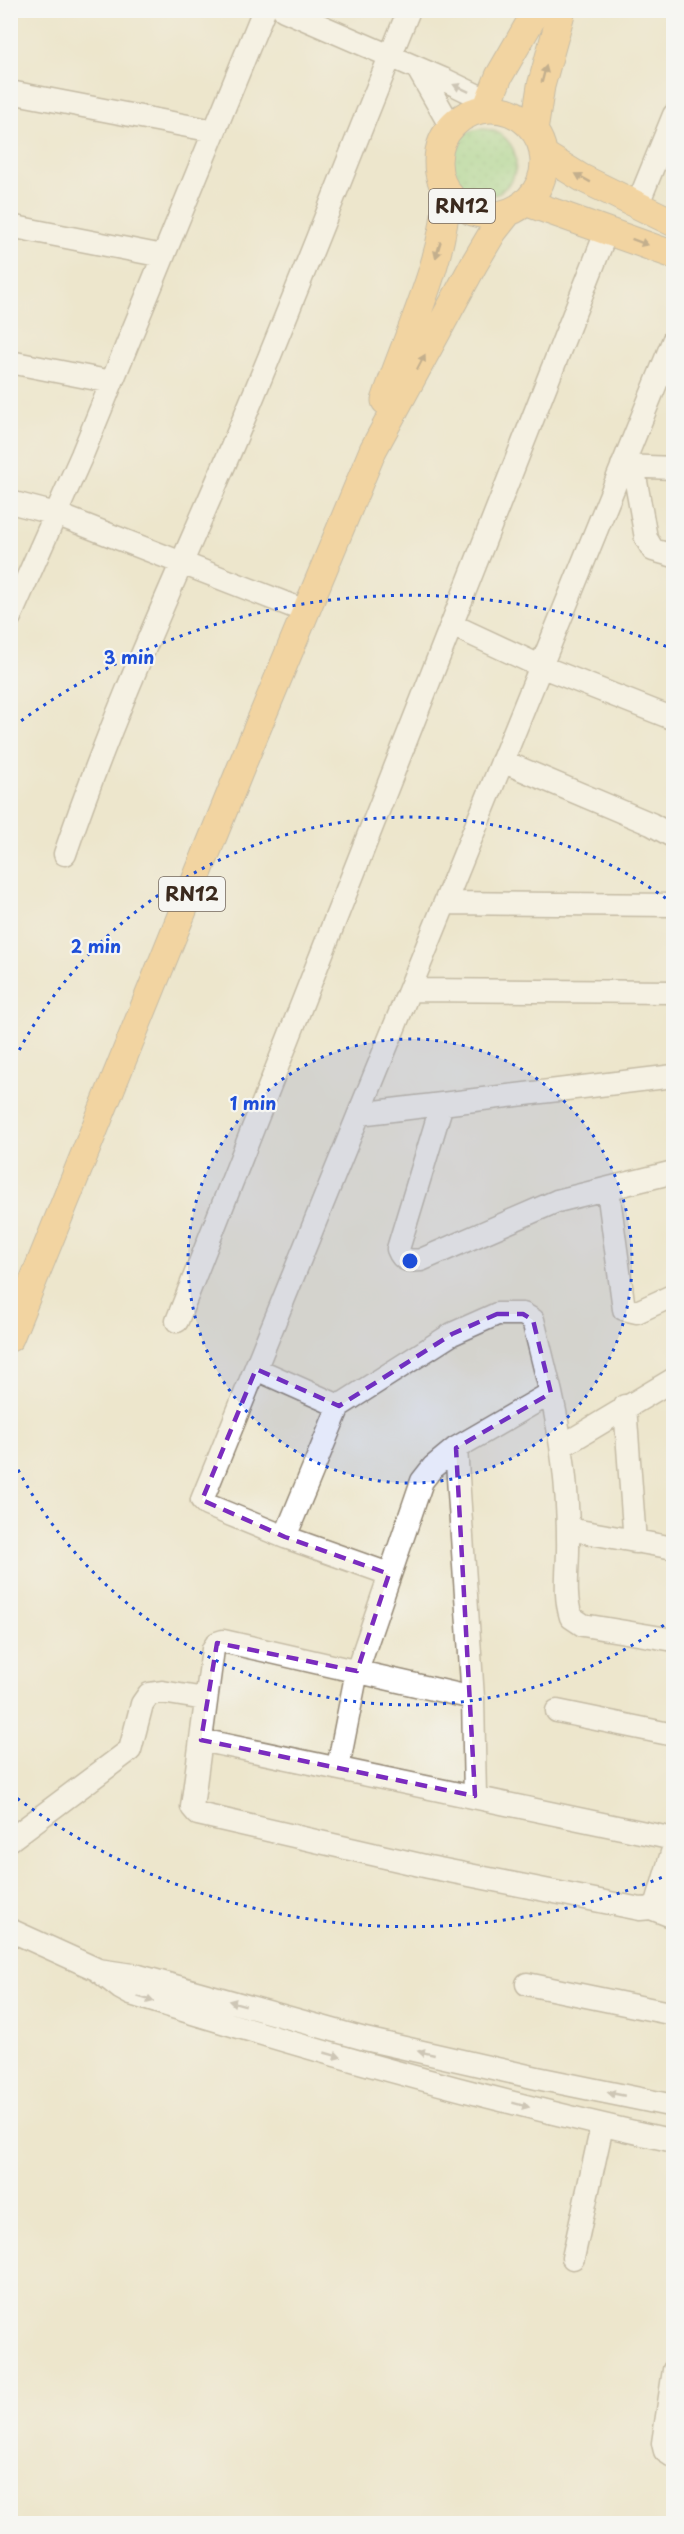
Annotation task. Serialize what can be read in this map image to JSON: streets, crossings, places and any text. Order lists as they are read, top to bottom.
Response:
{
  "streets": {
    "main road": ["RN12"]
  },
  "rings": ["3 min", "2 min", "1 min"]
}
